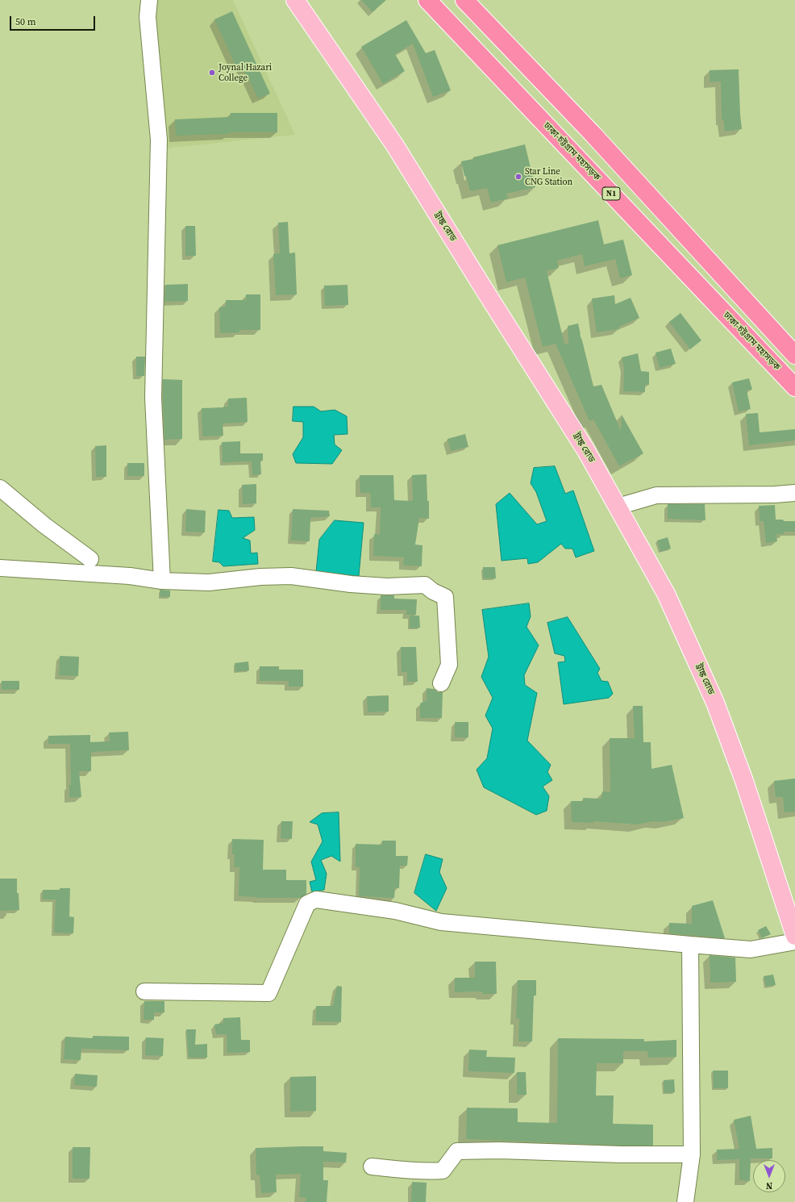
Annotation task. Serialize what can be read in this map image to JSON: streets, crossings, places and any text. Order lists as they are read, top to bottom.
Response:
{
  "streets": {
    "highway": ["ঢাকা-চট্টগ্রাম মহাসড়ক", "N1"],
    "main road": ["ট্রাঙ্ক রোড"]
  },
  "places": ["Joynal Hazari College", "Star Line CNG Station"],
  "scale_bar": "50 m",
  "north": "bottom"
}
